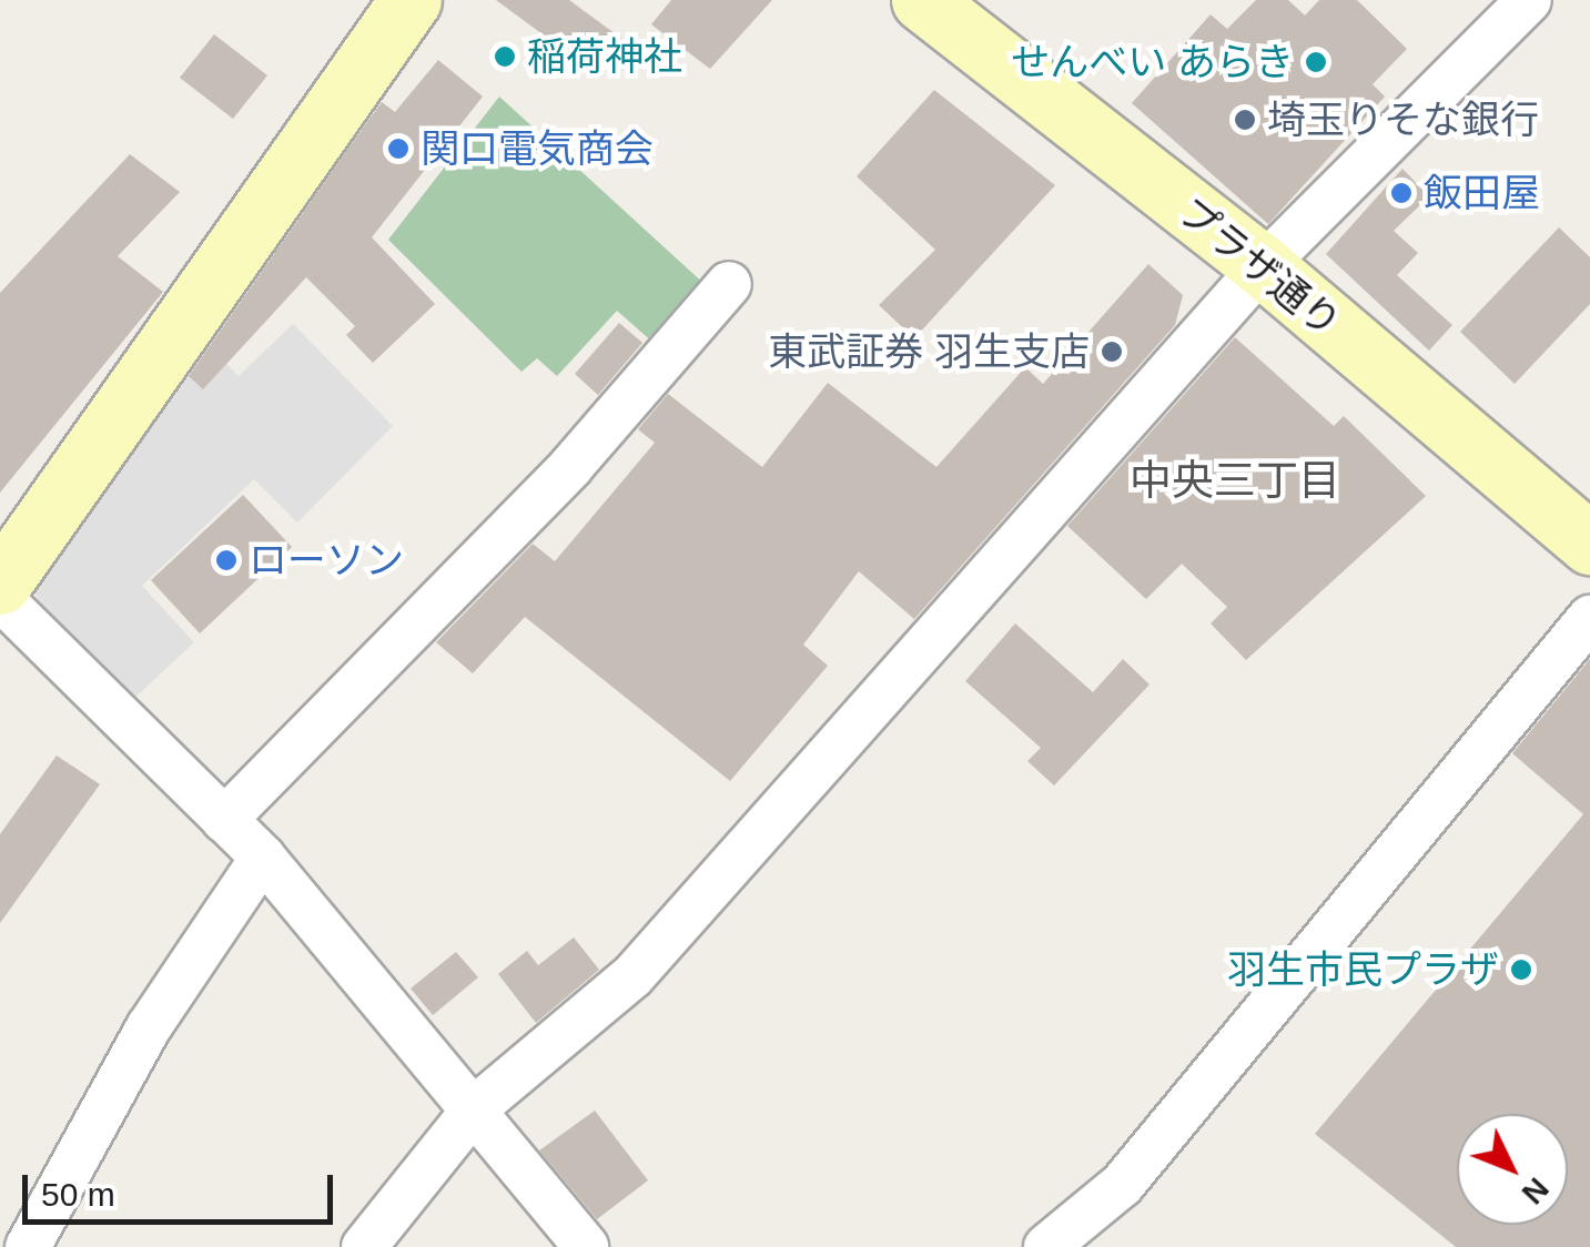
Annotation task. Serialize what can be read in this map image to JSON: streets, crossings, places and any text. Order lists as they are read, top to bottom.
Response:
{
  "streets": {
    "street": ["プラザ通り"]
  },
  "districts": ["中央三丁目"],
  "places": [
    "稲荷神社",
    "せんべい あらき",
    "埼玉りそな銀行",
    "関口電気商会",
    "飯田屋",
    "東武証券 羽生支店",
    "ローソン",
    "羽生市民プラザ"
  ],
  "scale_bar": "50 m",
  "north": "bottom right"
}
